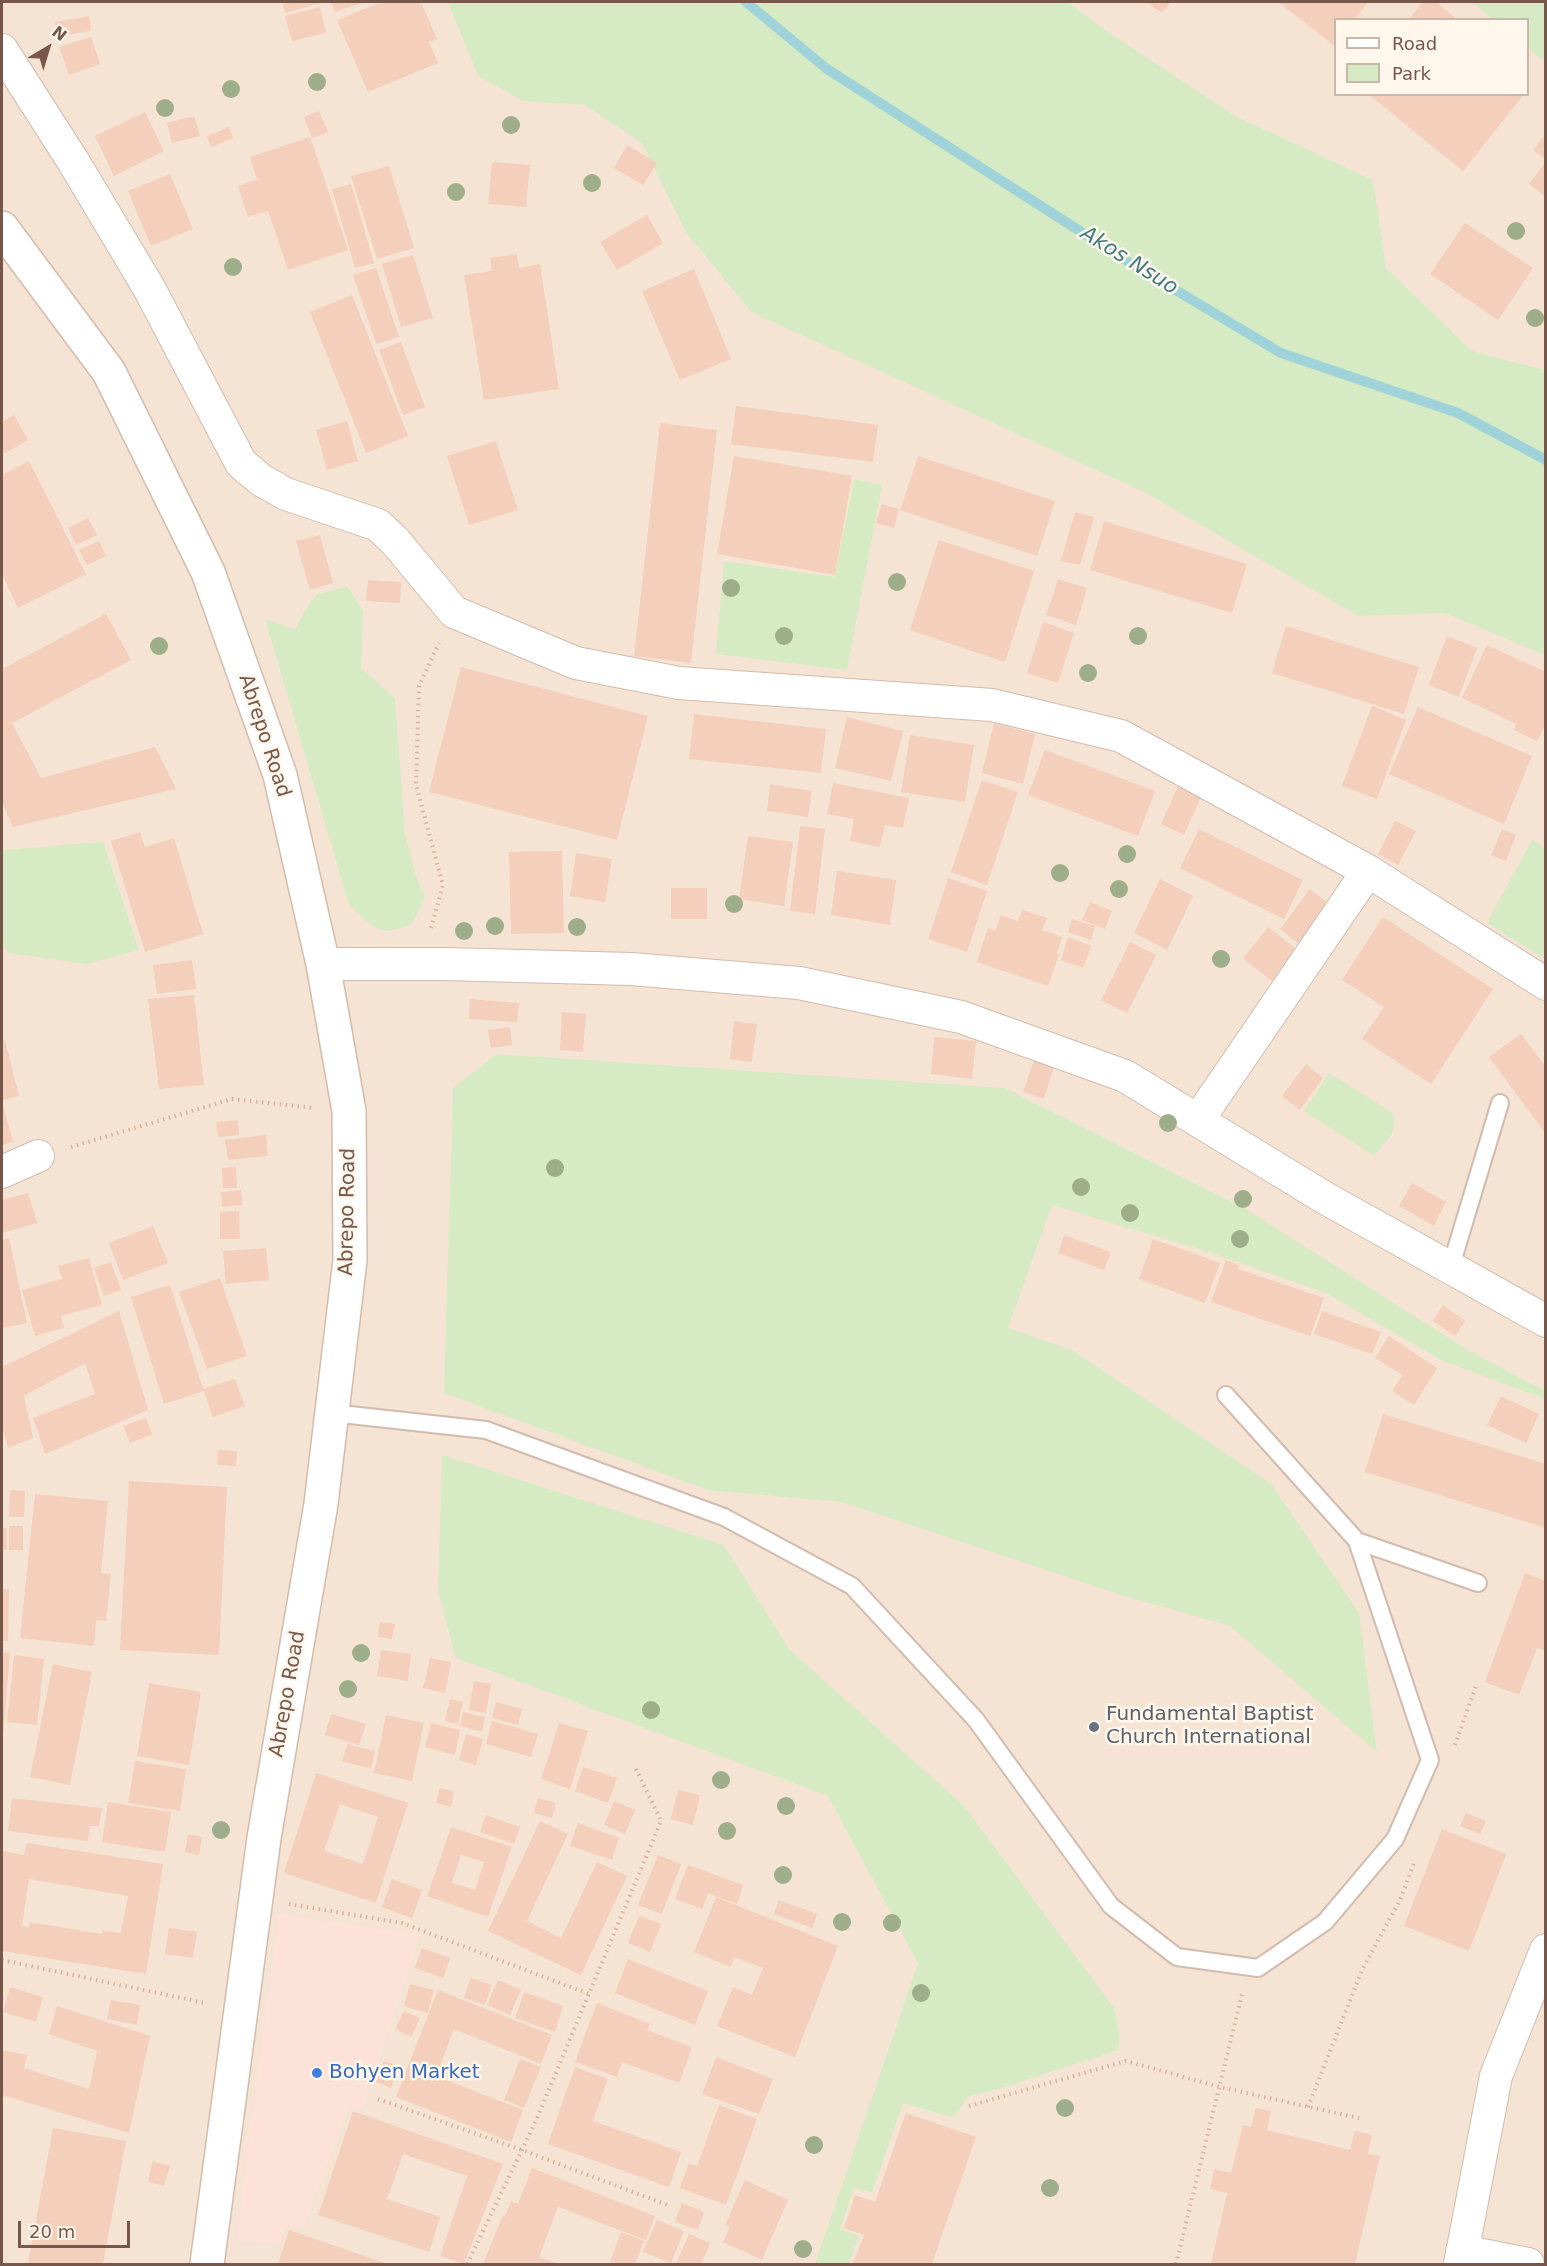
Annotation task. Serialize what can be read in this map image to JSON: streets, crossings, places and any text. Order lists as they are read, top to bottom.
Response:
{
  "streets": {
    "main road": ["Abrepo Road"]
  },
  "water": ["Akos Nsuo"],
  "places": ["Fundamental Baptist Church International", "Bohyen Market"],
  "legend": ["Road", "Park"],
  "scale_bar": "20 m",
  "north": "top right"
}
